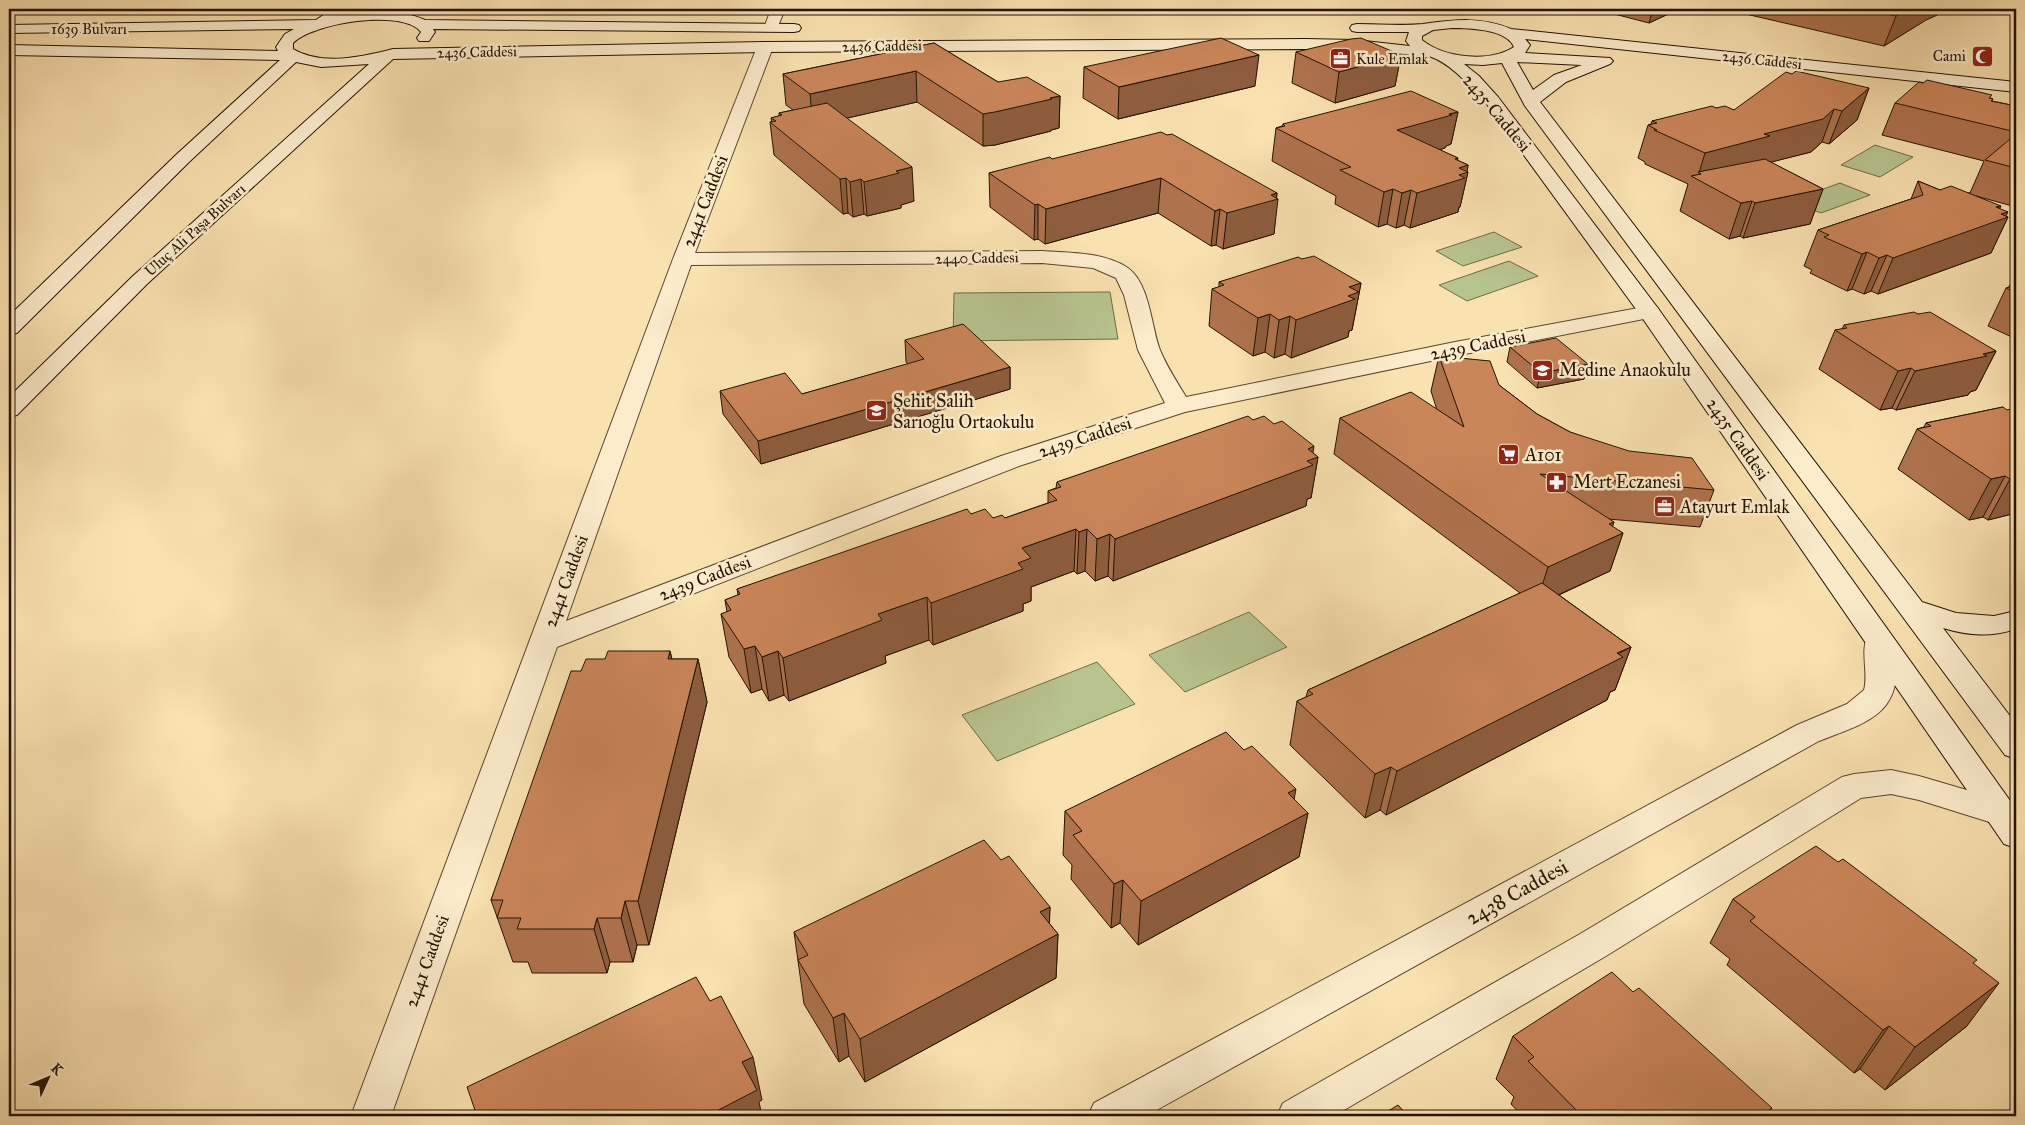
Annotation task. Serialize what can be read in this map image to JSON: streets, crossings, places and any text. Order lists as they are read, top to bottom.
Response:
{
  "streets": {
    "street": [
      "1639 Bulvarı",
      "2436 Caddesi",
      "2435 Caddesi",
      "2441 Caddesi",
      "Uluç Ali Paşa Bulvarı",
      "2440 Caddesi",
      "2439 Caddesi",
      "2438 Caddesi"
    ]
  },
  "crossings": [
    ["1639 Bulvarı", "Uluç Ali Paşa Bulvarı"],
    ["2436 Caddesi", "2435 Caddesi"],
    ["2436 Caddesi", "2441 Caddesi"],
    ["2436 Caddesi", "Uluç Ali Paşa Bulvarı"],
    ["2435 Caddesi", "2439 Caddesi"],
    ["2435 Caddesi", "2438 Caddesi"],
    ["2441 Caddesi", "2440 Caddesi"],
    ["2441 Caddesi", "2439 Caddesi"],
    ["2440 Caddesi", "2439 Caddesi"]
  ],
  "places": {
    "mosque": ["Cami"],
    "office": ["Kule Emlak", "Atayurt Emlak"],
    "school or university": ["Medine Anaokulu", "Şehit Salih Sarıoğlu Ortaokulu"],
    "supermarket": ["A101"],
    "pharmacy": ["Mert Eczanesi"]
  },
  "north": "top right"
}
